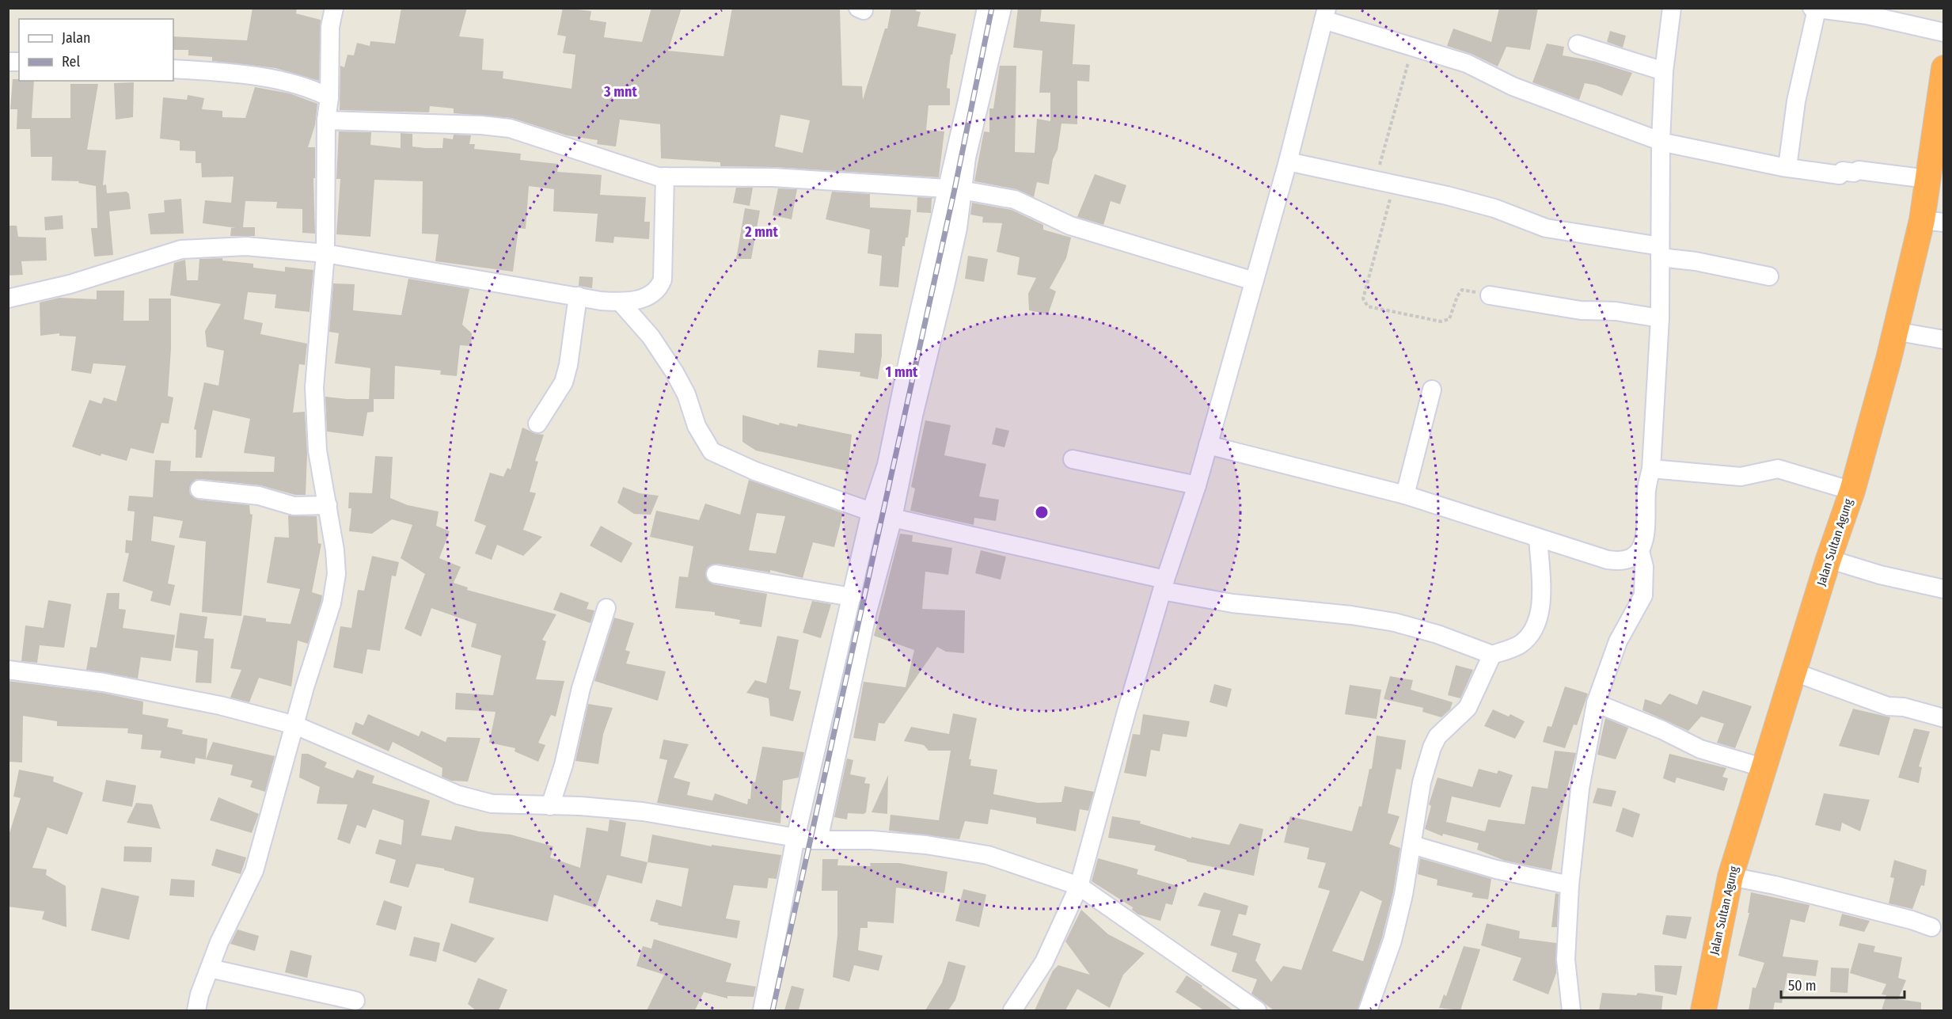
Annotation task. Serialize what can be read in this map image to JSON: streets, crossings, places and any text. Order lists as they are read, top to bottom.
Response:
{
  "streets": {
    "highway": ["Jalan Sultan Agung"]
  },
  "legend": ["Jalan", "Rel"],
  "scale_bar": "50 m",
  "rings": ["3 mnt", "2 mnt", "1 mnt"]
}
